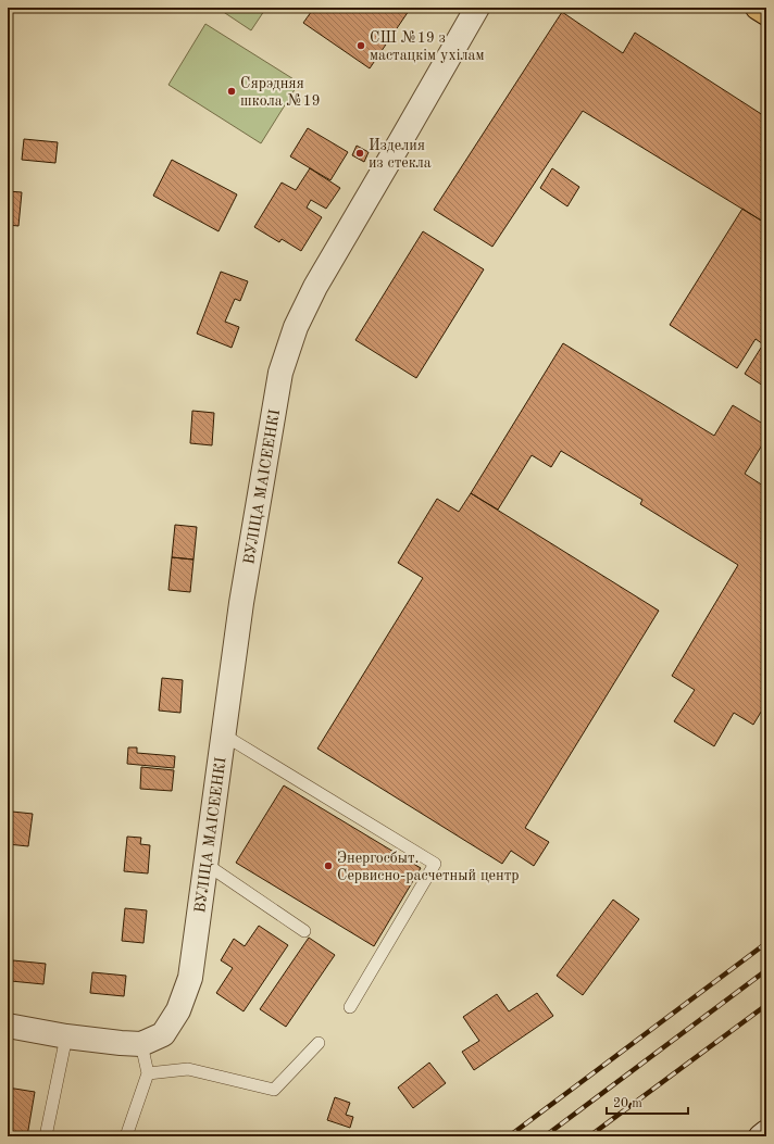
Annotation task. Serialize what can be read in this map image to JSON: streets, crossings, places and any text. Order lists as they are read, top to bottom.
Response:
{
  "streets": {
    "street": ["ВУЛІЦА МАІСЕЕНКІ"]
  },
  "places": [
    "СШ №19 з мастацкім ухілам",
    "Сярэдняя школа №19",
    "Изделия из стекла",
    "Энергосбыт. Сервисно-расчетный центр"
  ],
  "scale_bar": "20 m"
}
